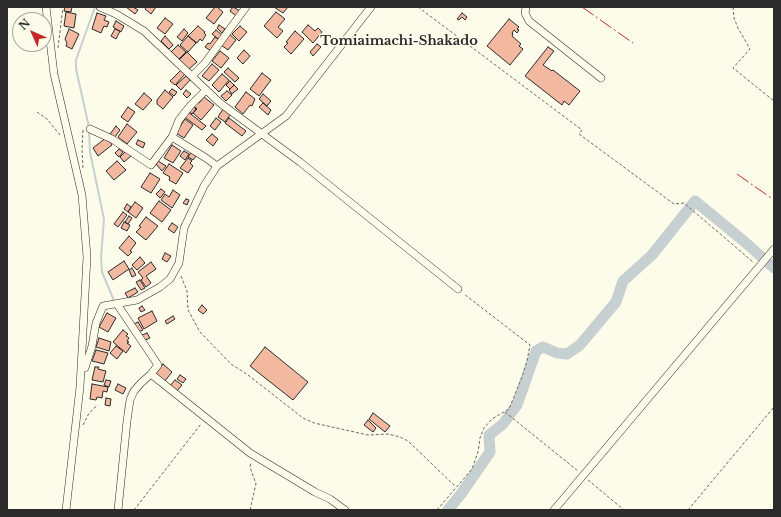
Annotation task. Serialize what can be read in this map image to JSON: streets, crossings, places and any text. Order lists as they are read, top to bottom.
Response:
{
  "districts": ["Tomiaimachi-Shakado"],
  "north": "top left"
}
